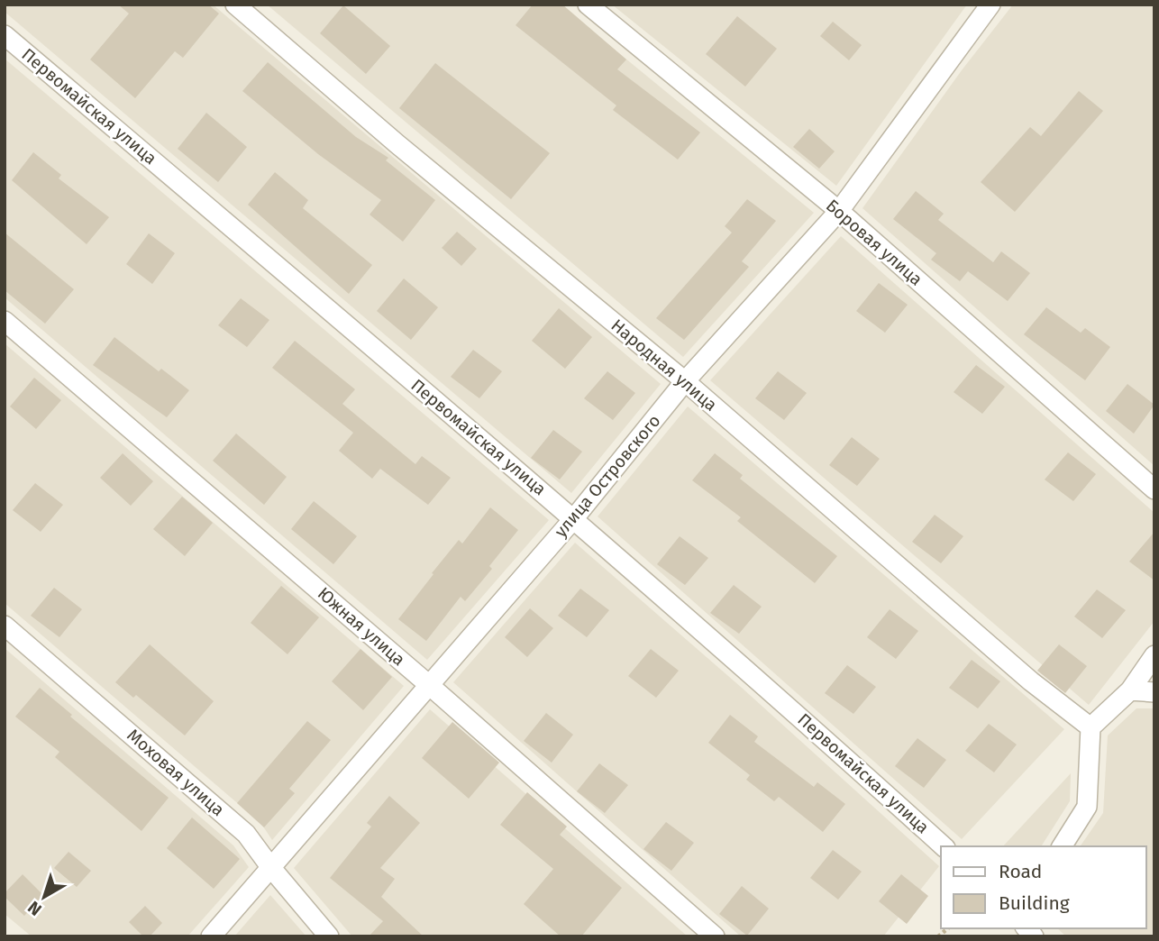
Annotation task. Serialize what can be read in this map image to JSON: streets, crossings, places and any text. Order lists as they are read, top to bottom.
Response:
{
  "streets": {
    "street": [
      "Первомайская улица",
      "Боровая улица",
      "Народная улица",
      "улица Островского",
      "Южная улица",
      "Моховая улица"
    ]
  },
  "crossings": [
    ["Первомайская улица", "улица Островского"],
    ["Боровая улица", "улица Островского"],
    ["Народная улица", "улица Островского"],
    ["улица Островского", "Южная улица"],
    ["улица Островского", "Моховая улица"]
  ],
  "legend": ["Road", "Building"],
  "north": "bottom left"
}
